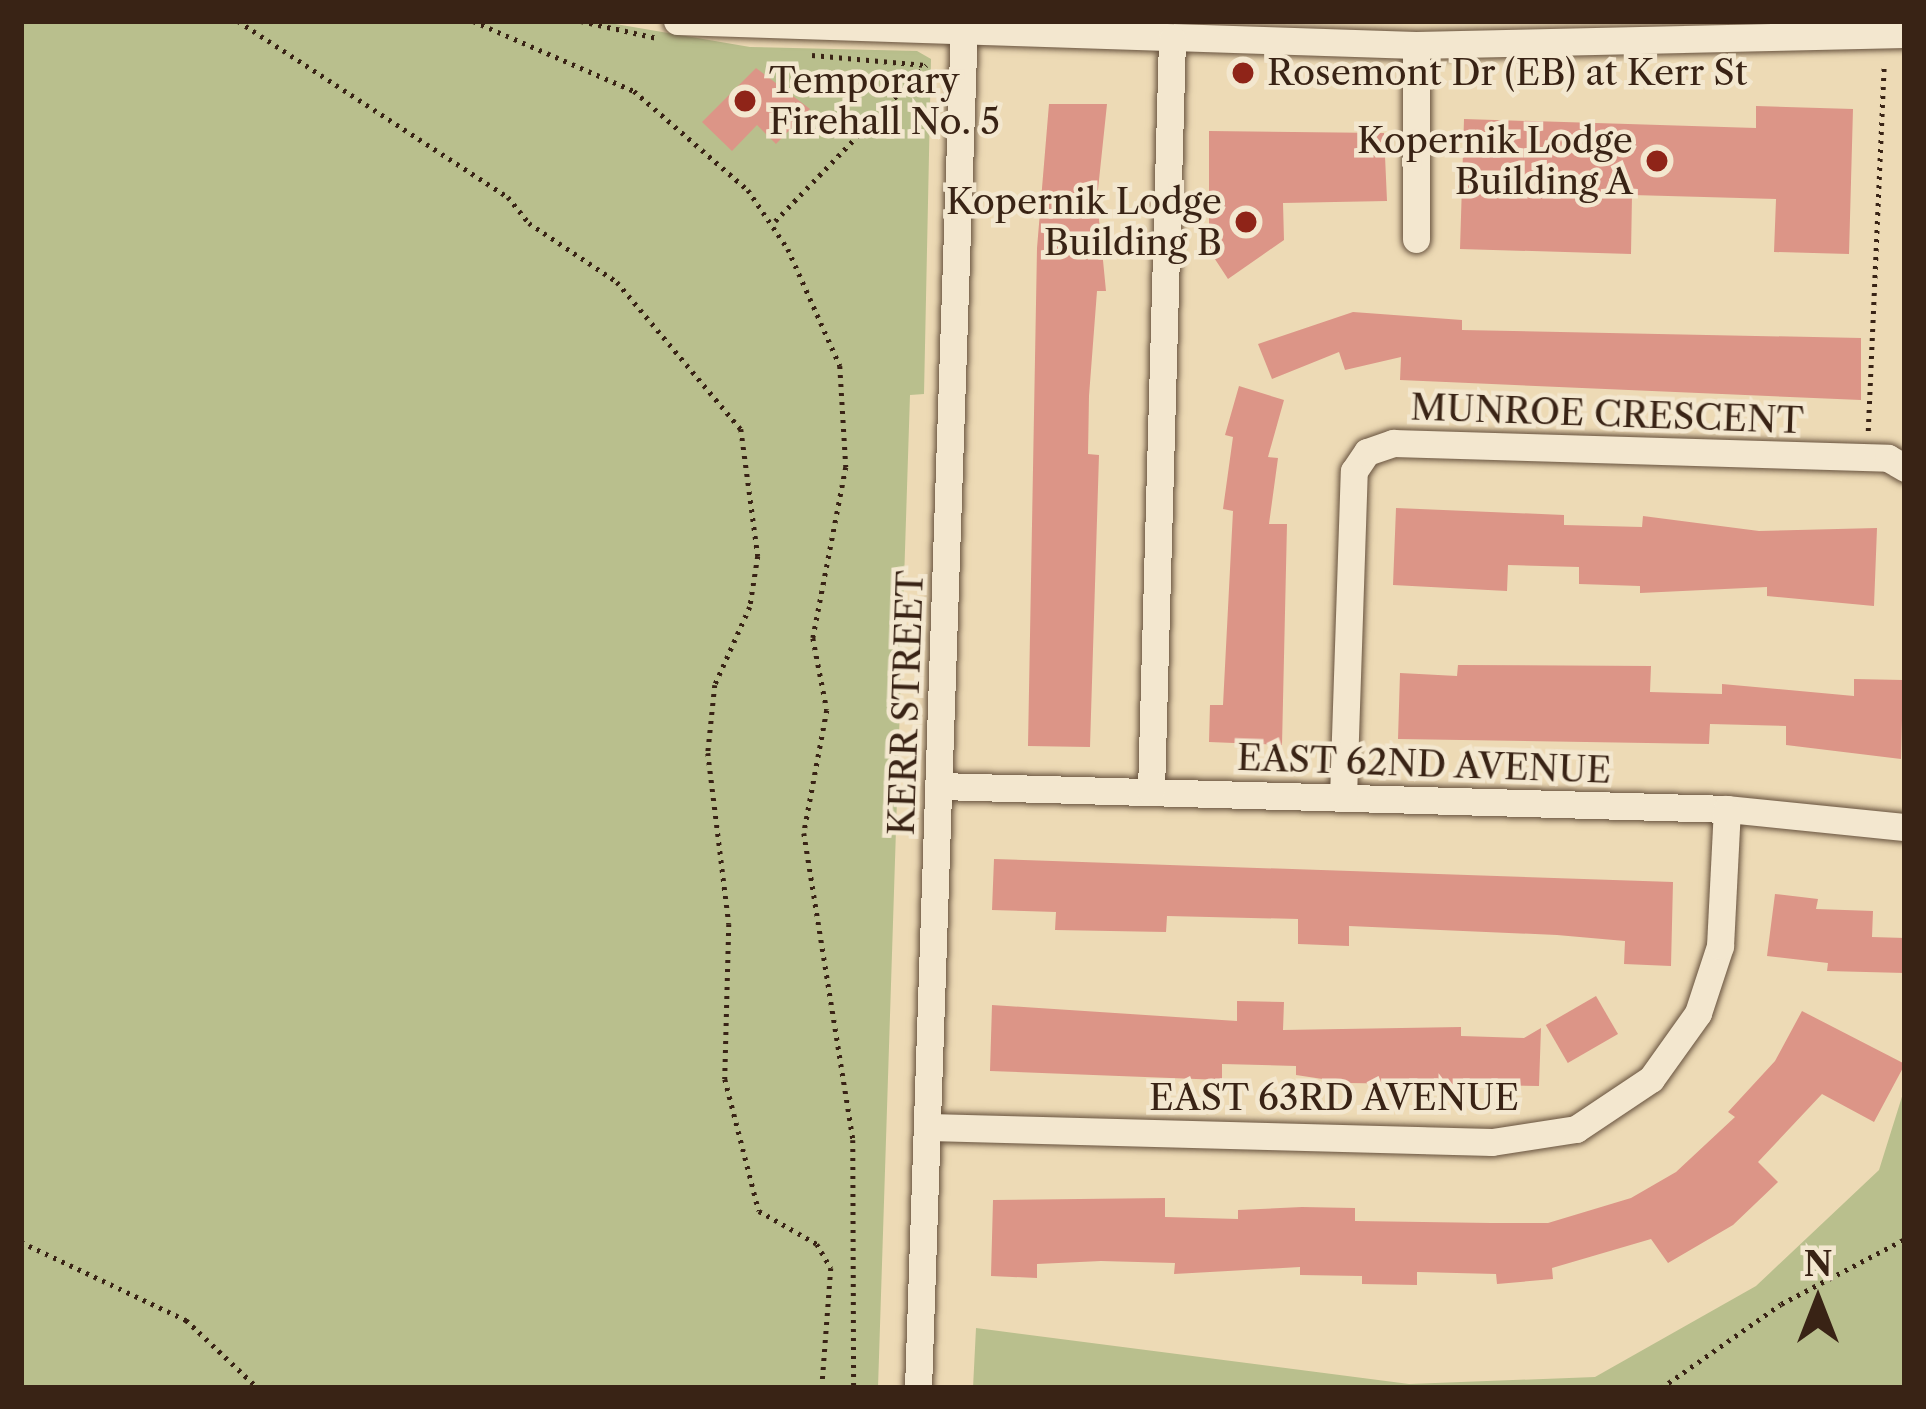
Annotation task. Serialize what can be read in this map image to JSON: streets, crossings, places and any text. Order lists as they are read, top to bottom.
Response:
{
  "streets": {
    "street": [
      "MUNROE CRESCENT",
      "KERR STREET",
      "EAST 62ND AVENUE",
      "EAST 63RD AVENUE"
    ]
  },
  "crossings": [
    ["MUNROE CRESCENT", "EAST 62ND AVENUE"],
    ["KERR STREET", "EAST 62ND AVENUE"],
    ["KERR STREET", "EAST 63RD AVENUE"],
    ["EAST 62ND AVENUE", "EAST 63RD AVENUE"]
  ],
  "places": [
    "Rosemont Dr (EB) at Kerr St",
    "Temporary Firehall No. 5",
    "Kopernik Lodge Building A",
    "Kopernik Lodge Building B"
  ],
  "north": "top"
}
